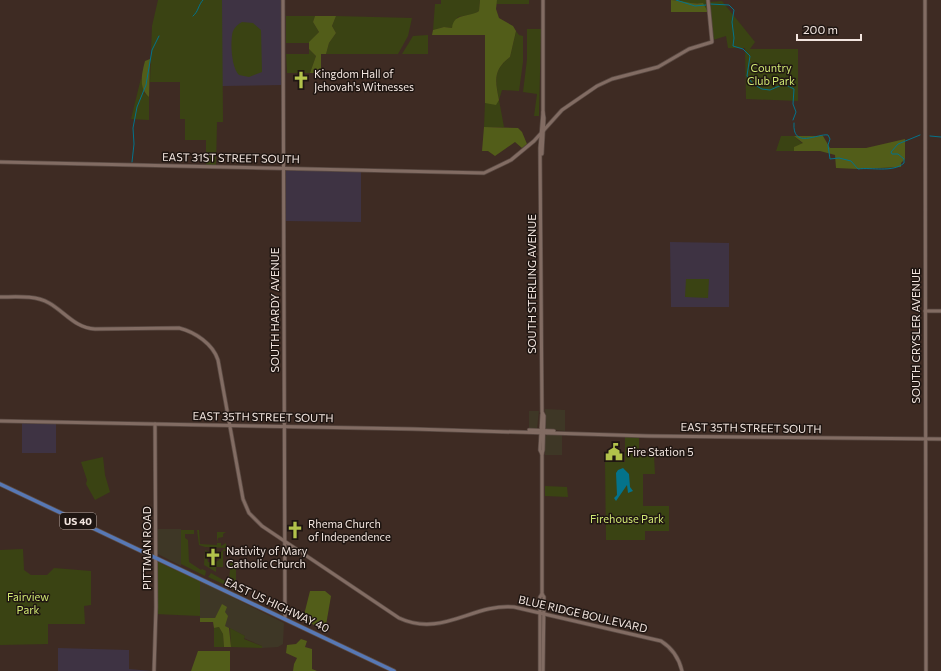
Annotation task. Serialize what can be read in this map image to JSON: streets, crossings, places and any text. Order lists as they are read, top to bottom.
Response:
{
  "streets": {
    "main road": ["US 40", "EAST US HIGHWAY 40"],
    "street": [
      "EAST 31ST STREET SOUTH",
      "SOUTH STERLING AVENUE",
      "SOUTH HARDY AVENUE",
      "SOUTH CRYSLER AVENUE",
      "EAST 35TH STREET SOUTH",
      "PITTMAN ROAD",
      "BLUE RIDGE BOULEVARD"
    ]
  },
  "crossings": [
    ["EAST 31ST STREET SOUTH", "SOUTH HARDY AVENUE"],
    ["SOUTH STERLING AVENUE", "EAST 35TH STREET SOUTH"],
    ["SOUTH STERLING AVENUE", "BLUE RIDGE BOULEVARD"],
    ["SOUTH HARDY AVENUE", "EAST 35TH STREET SOUTH"],
    ["SOUTH HARDY AVENUE", "EAST US HIGHWAY 40"],
    ["SOUTH HARDY AVENUE", "BLUE RIDGE BOULEVARD"],
    ["SOUTH CRYSLER AVENUE", "EAST 35TH STREET SOUTH"],
    ["EAST 35TH STREET SOUTH", "PITTMAN ROAD"],
    ["EAST 35TH STREET SOUTH", "BLUE RIDGE BOULEVARD"],
    ["PITTMAN ROAD", "EAST US HIGHWAY 40"]
  ],
  "parks": ["Country Club Park", "Firehouse Park", "Fairview Park"],
  "places": {
    "church": ["Kingdom Hall of Jehovah's Witnesses", "Rhema Church of Independence", "Nativity of Mary Catholic Church"],
    "public building": ["Fire Station 5"]
  },
  "scale_bar": "200 m"
}
